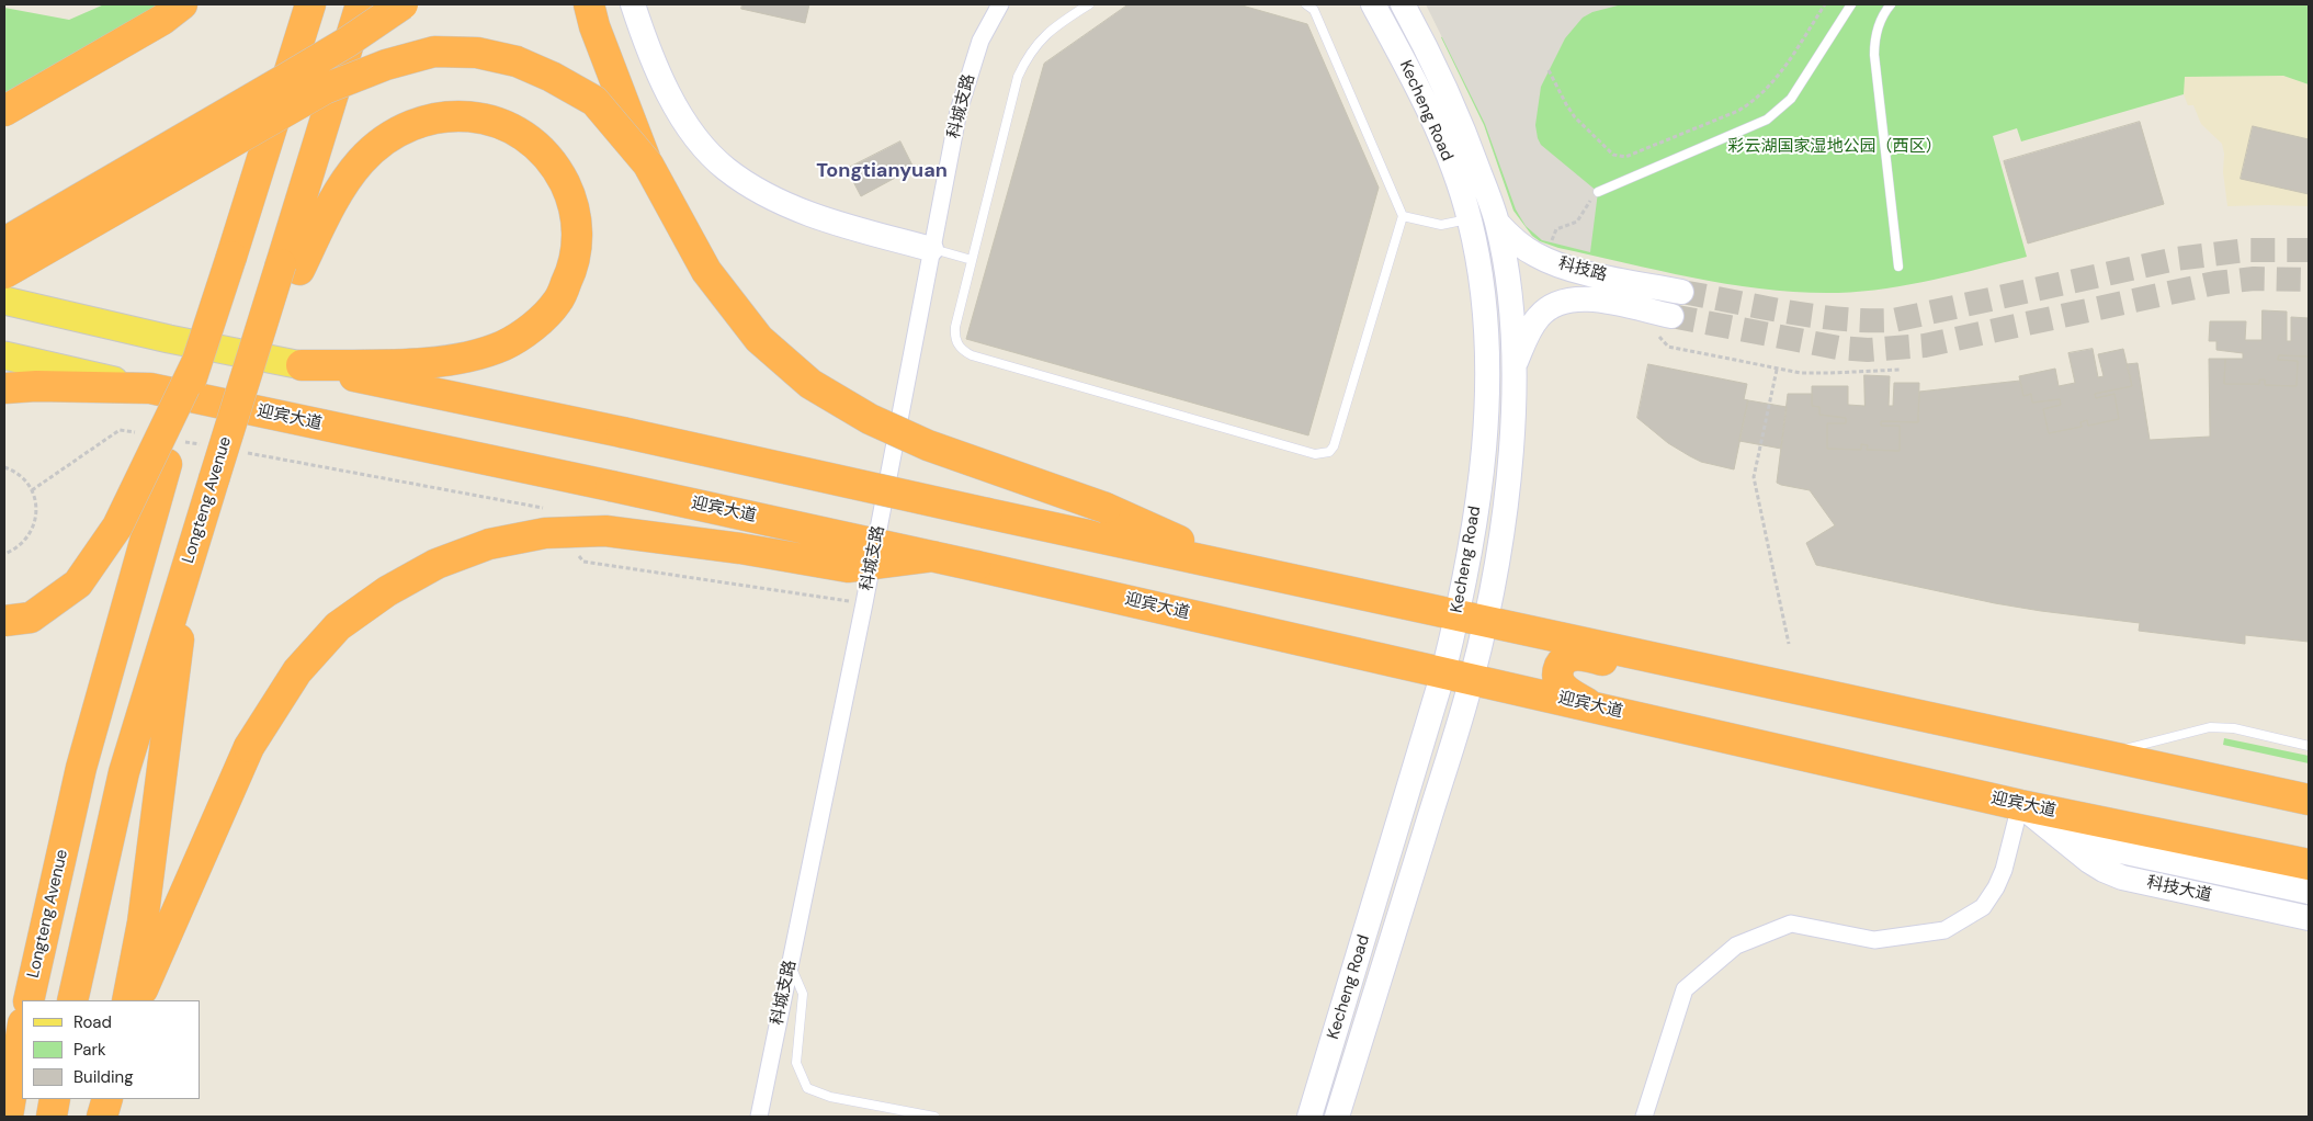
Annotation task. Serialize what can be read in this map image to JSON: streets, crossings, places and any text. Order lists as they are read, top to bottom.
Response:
{
  "streets": {
    "highway": ["迎宾大道", "Longteng Avenue"],
    "main road": ["Kecheng Road", "科技路", "科技大道"],
    "street": ["科城支路"]
  },
  "crossings": [
    ["Kecheng Road", "科技路"],
    ["Kecheng Road", "迎宾大道"],
    ["迎宾大道", "科技大道"]
  ],
  "districts": ["Tongtianyuan"],
  "parks": ["彩云湖国家湿地公园（西区）"],
  "legend": ["Road", "Park", "Building"]
}
